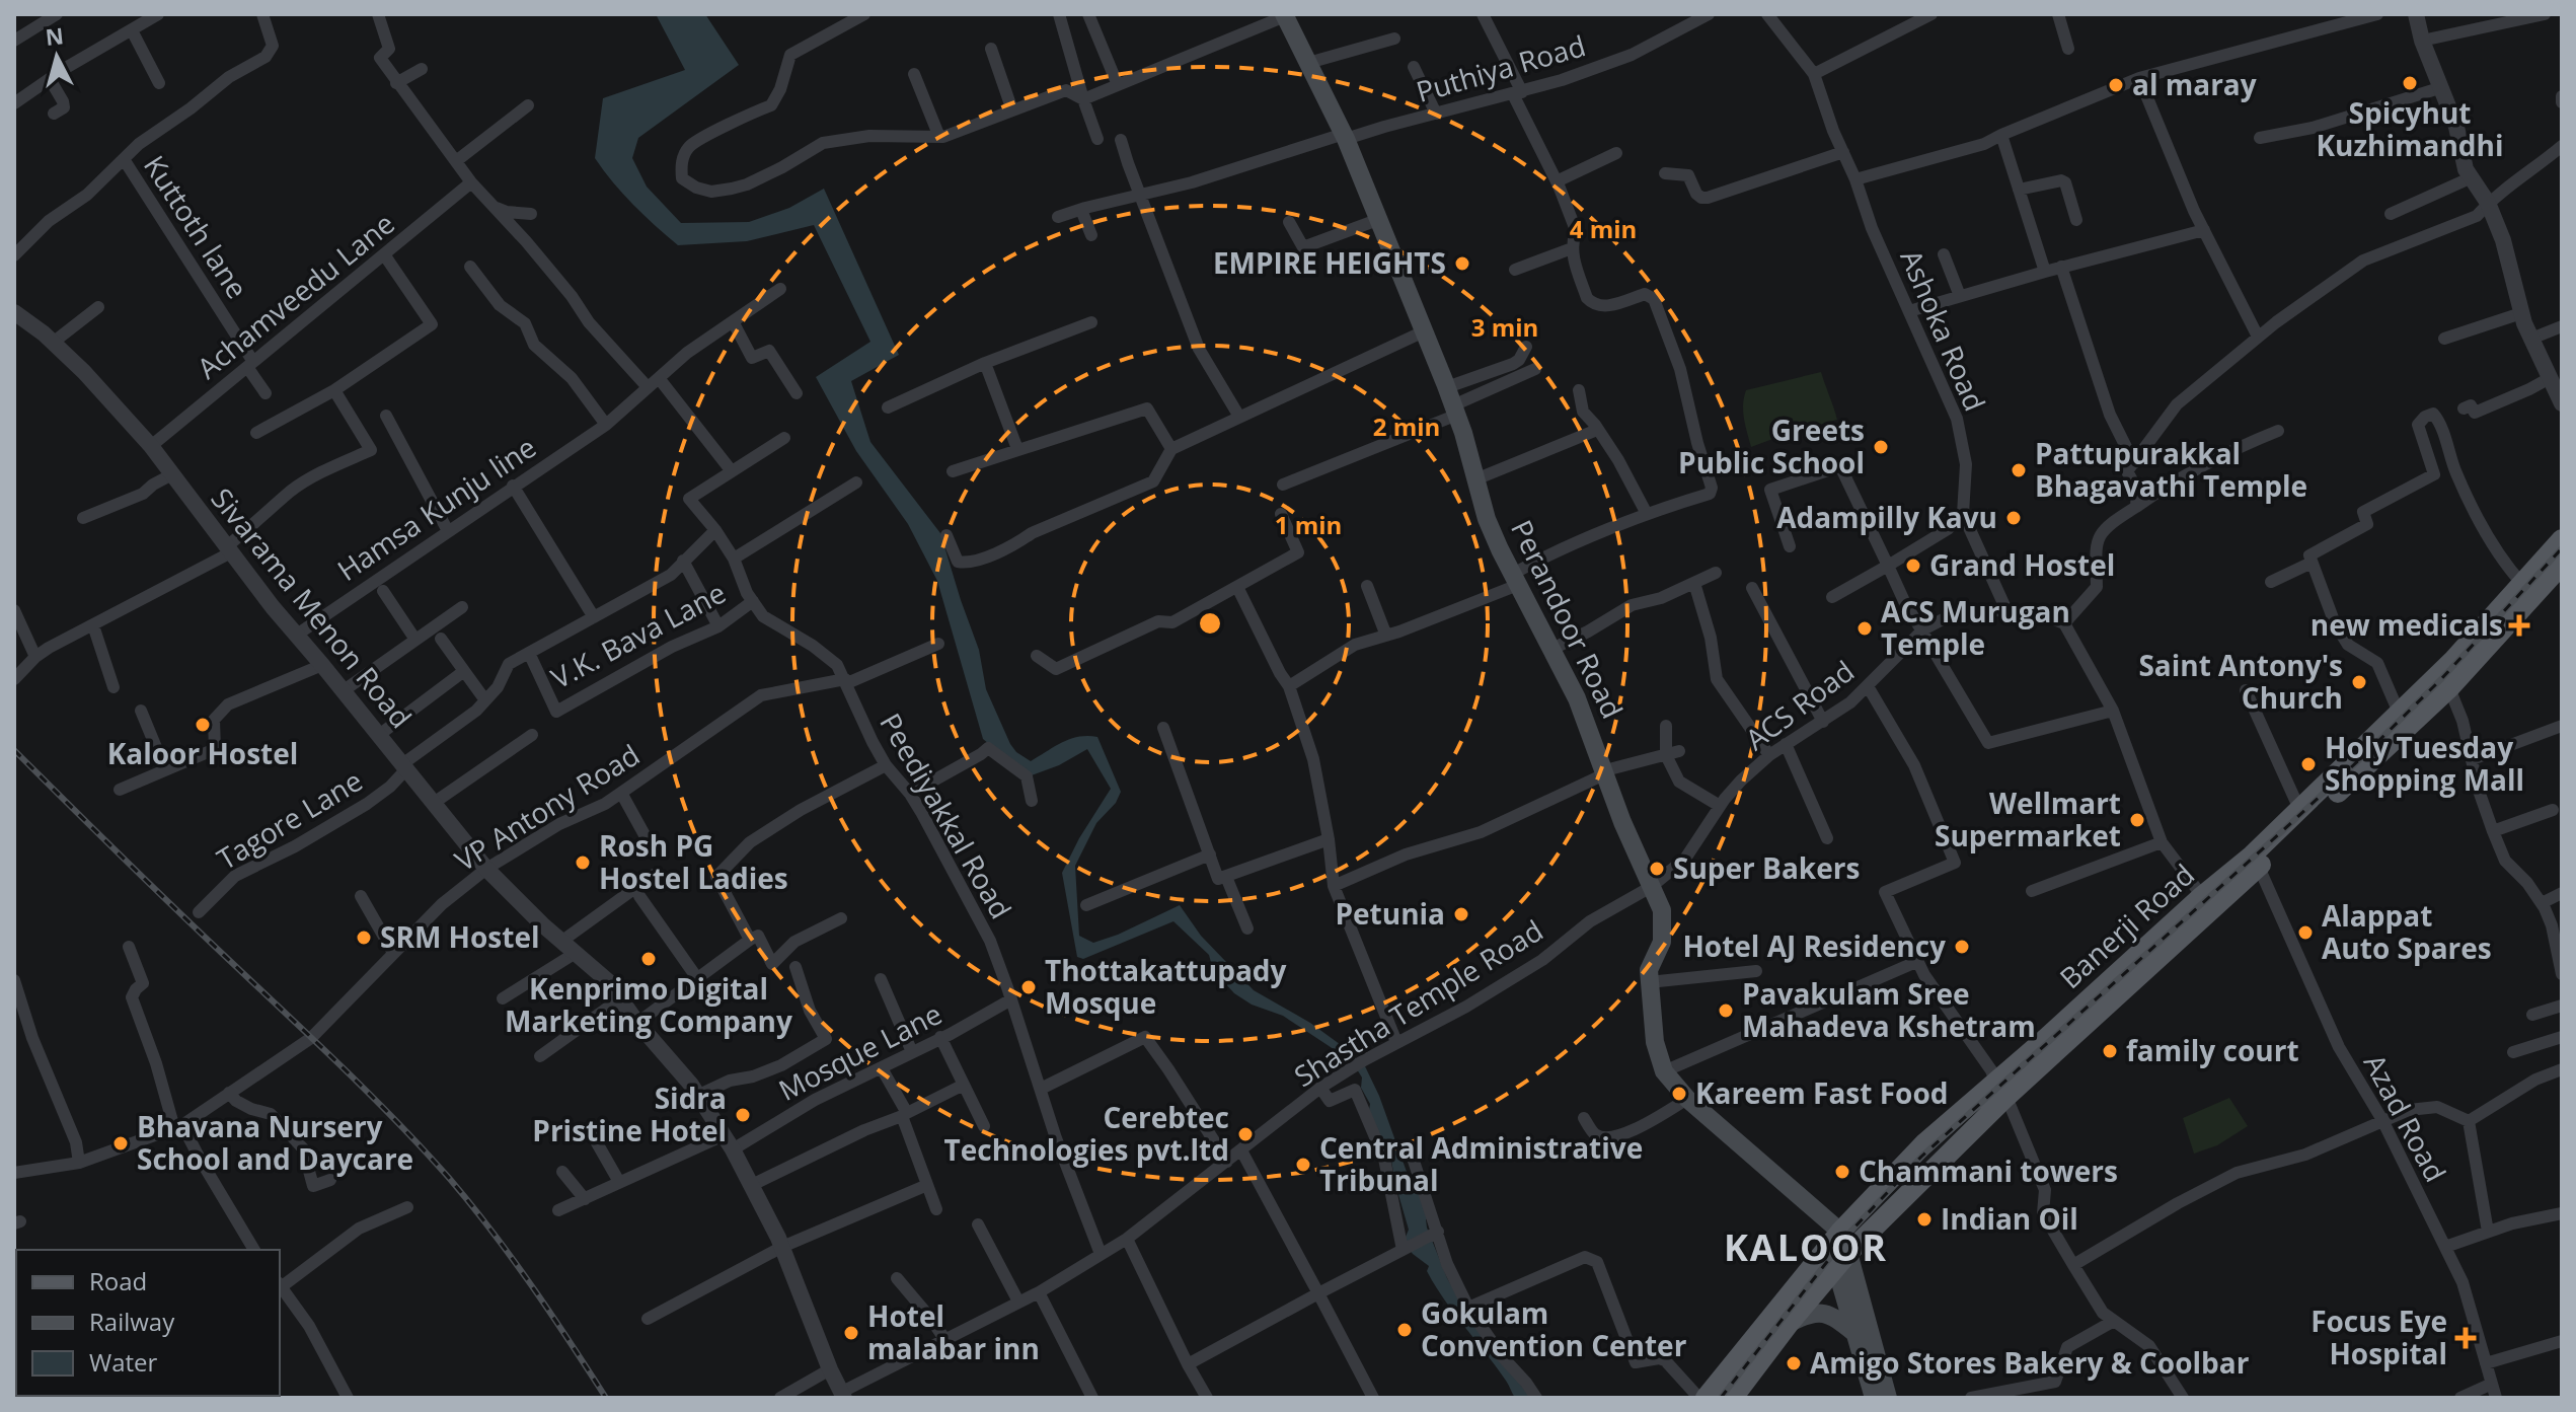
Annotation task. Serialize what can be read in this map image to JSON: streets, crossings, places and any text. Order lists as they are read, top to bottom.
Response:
{
  "streets": {
    "main road": ["Perandoor Road", "Banerji Road"],
    "street": [
      "Puthiya Road",
      "Kuttoth lane",
      "Achamveedu Lane",
      "Ashoka Road",
      "Hamsa Kunju line",
      "Sivarama Menon Road",
      "V.K. Bava Lane",
      "ACS Road",
      "VP Antony Road",
      "Peediyakkal Road",
      "Tagore Lane",
      "Shastha Temple Road",
      "Mosque Lane",
      "Azad Road"
    ]
  },
  "crossings": [
    ["Puthiya Road", "Perandoor Road"],
    ["Kuttoth lane", "Achamveedu Lane"],
    ["Achamveedu Lane", "Sivarama Menon Road"],
    ["Ashoka Road", "ACS Road"],
    ["Hamsa Kunju line", "Sivarama Menon Road"],
    ["Sivarama Menon Road", "V.K. Bava Lane"],
    ["Sivarama Menon Road", "VP Antony Road"],
    ["Sivarama Menon Road", "Tagore Lane"],
    ["Sivarama Menon Road", "Shastha Temple Road"],
    ["Sivarama Menon Road", "Mosque Lane"],
    ["Perandoor Road", "ACS Road"],
    ["Perandoor Road", "Banerji Road"],
    ["Perandoor Road", "Shastha Temple Road"],
    ["V.K. Bava Lane", "Peediyakkal Road"],
    ["V.K. Bava Lane", "Tagore Lane"],
    ["ACS Road", "Shastha Temple Road"],
    ["VP Antony Road", "Peediyakkal Road"],
    ["Peediyakkal Road", "Shastha Temple Road"],
    ["Peediyakkal Road", "Mosque Lane"],
    ["Banerji Road", "Azad Road"]
  ],
  "districts": ["KALOOR"],
  "places": {
    "other": [
      "Spicyhut Kuzhimandhi",
      "al maray",
      "EMPIRE HEIGHTS",
      "Greets Public School",
      "Pattupurakkal Bhagavathi Temple",
      "Adampilly Kavu",
      "Grand Hostel",
      "ACS Murugan Temple",
      "Saint Antony's Church",
      "Kaloor Hostel",
      "Holy Tuesday Shopping Mall",
      "Wellmart Supermarket",
      "Rosh PG Hostel Ladies",
      "Super Bakers",
      "Petunia",
      "Alappat Auto Spares",
      "SRM Hostel",
      "Hotel AJ Residency",
      "Kenprimo Digital Marketing Company",
      "Thottakattupady Mosque",
      "Pavakulam Sree Mahadeva Kshetram",
      "family court",
      "Kareem Fast Food",
      "Sidra Pristine Hotel",
      "Cerebtec Technologies pvt.ltd",
      "Bhavana Nursery School and Daycare",
      "Central Administrative Tribunal",
      "Chammani towers",
      "Indian Oil",
      "Gokulam Convention Center",
      "Hotel malabar inn",
      "Amigo Stores Bakery & Coolbar"
    ],
    "health": ["new medicals", "Focus Eye Hospital"]
  },
  "legend": ["Road", "Railway", "Water"],
  "north": "top",
  "rings": [
    "4 min",
    "3 min",
    "2 min",
    "1 min"
  ]
}
